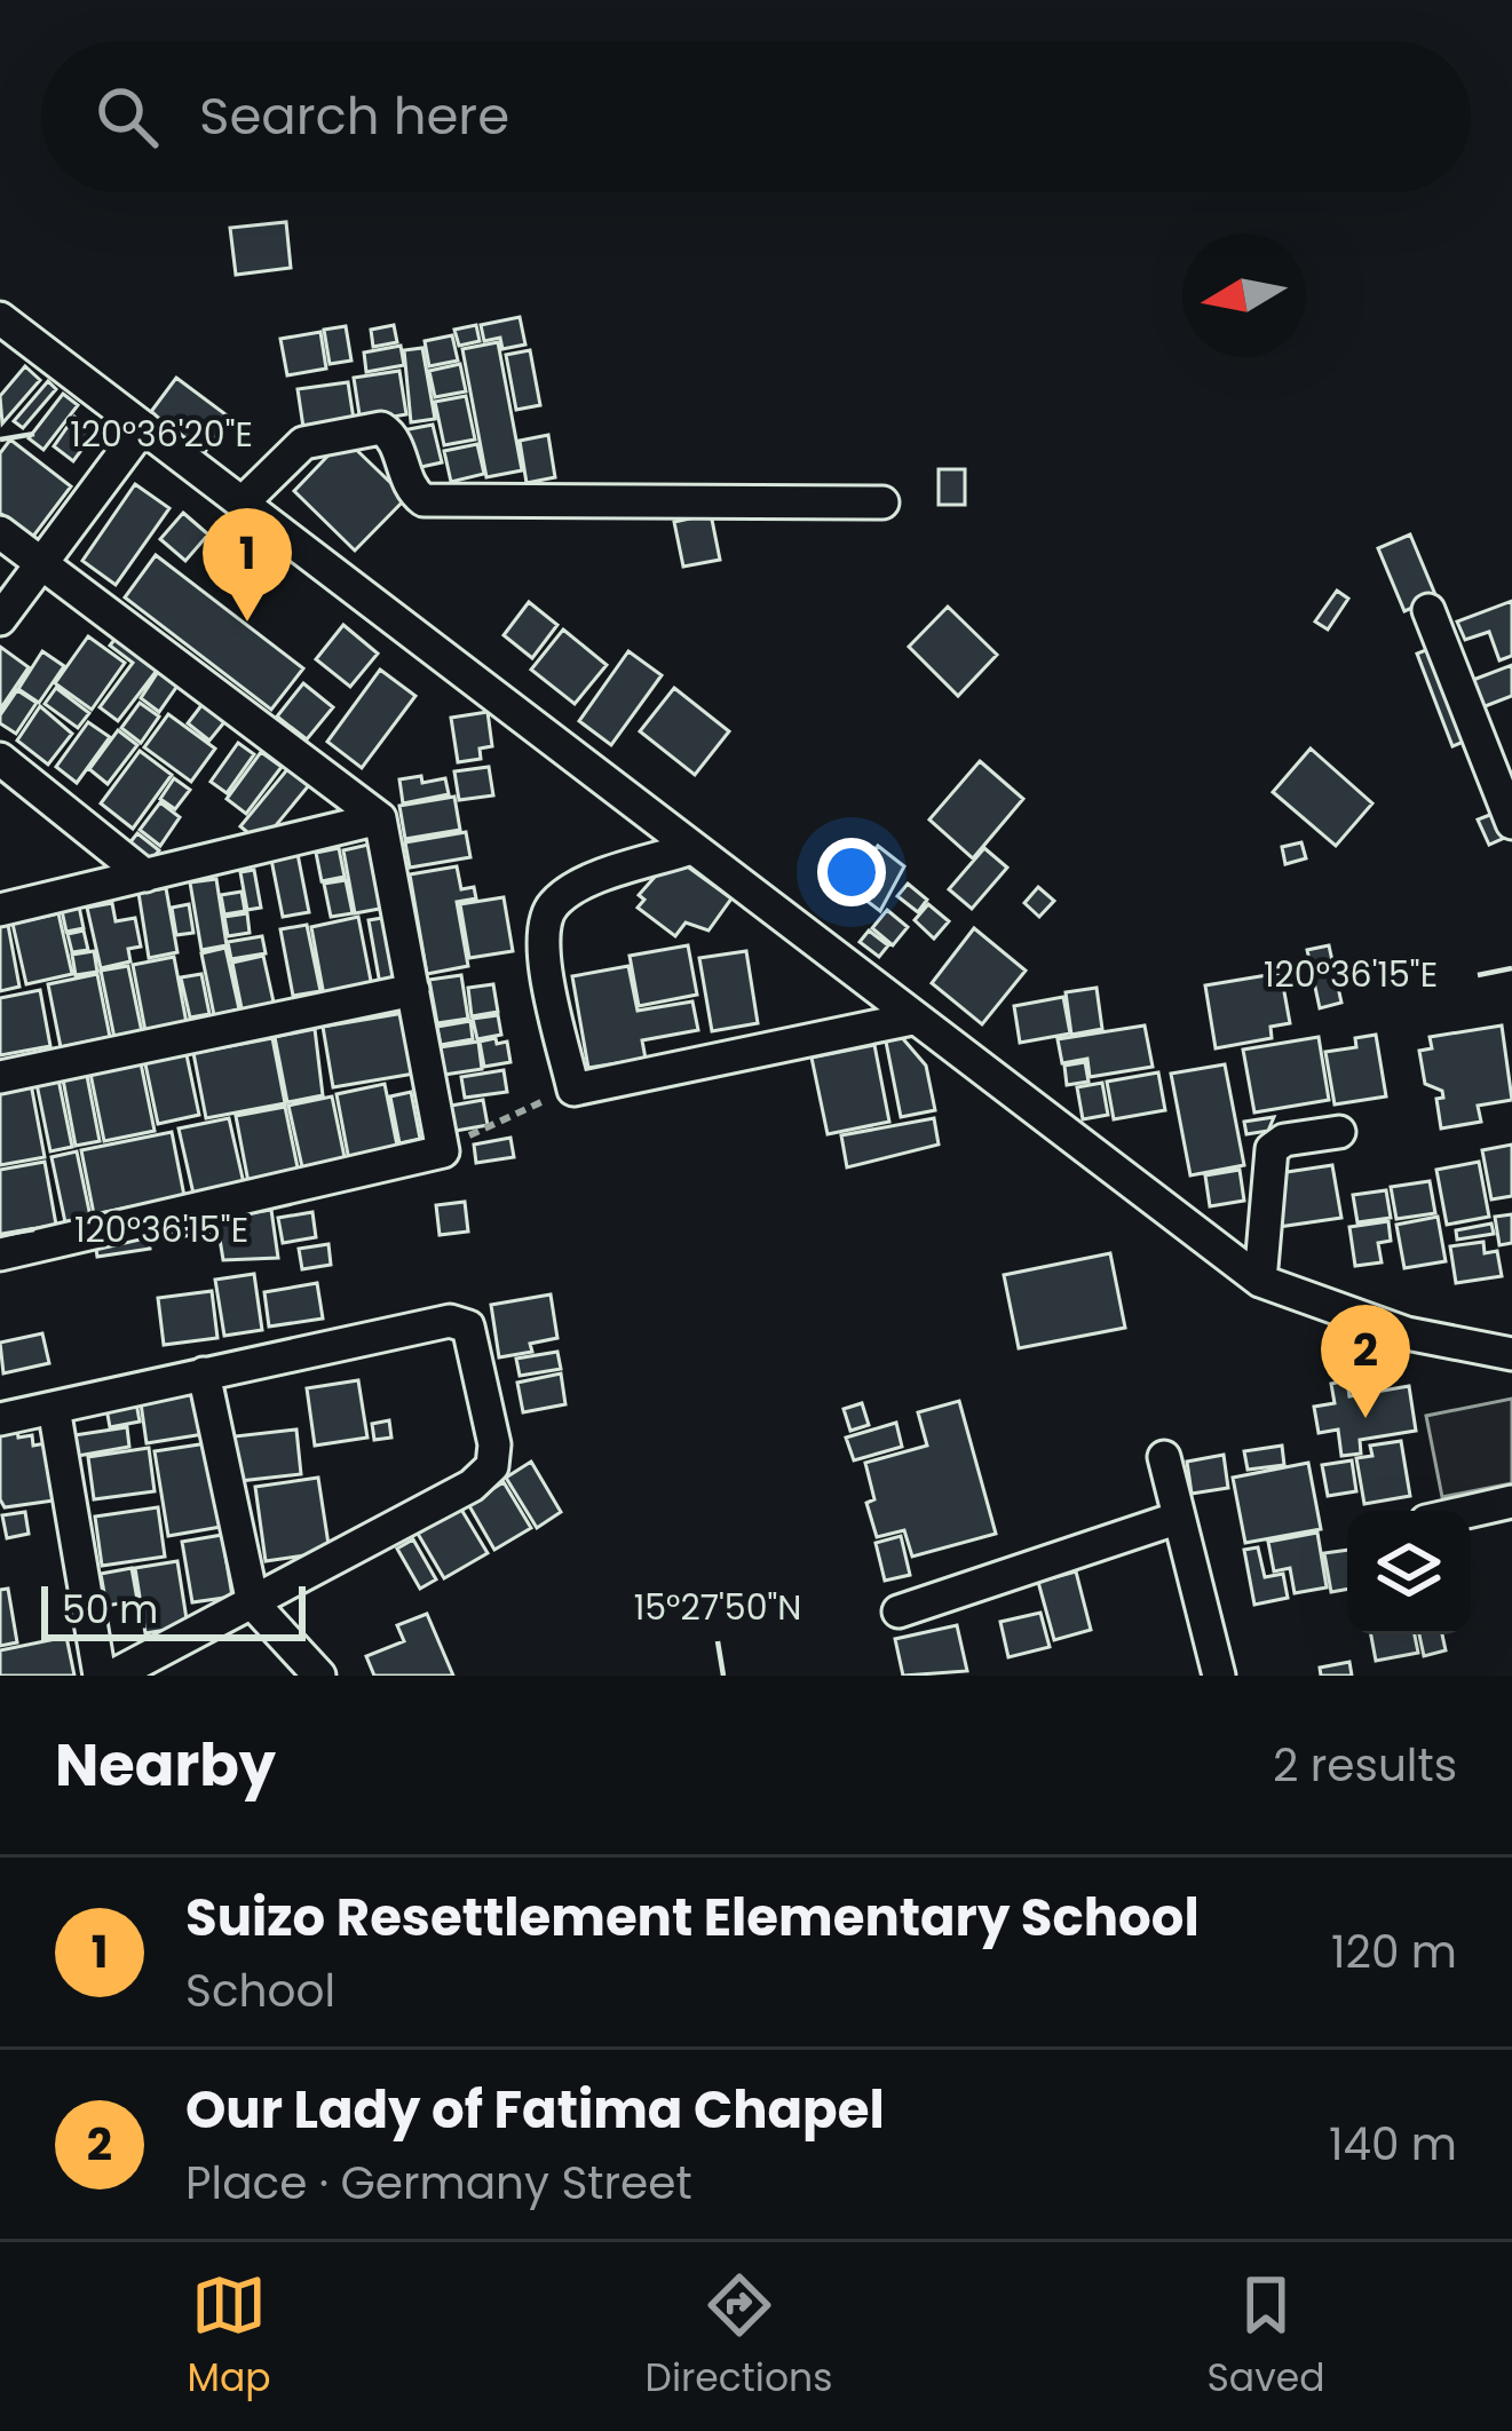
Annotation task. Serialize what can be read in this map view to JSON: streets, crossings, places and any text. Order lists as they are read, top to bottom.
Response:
{
  "scale_bar": "50 m",
  "north": "left",
  "page": {
    "search": "Search here",
    "pins": ["1", "2"],
    "scale": "50 m",
    "heading": ["Nearby", "2 results"],
    "list": [
      {
        "mark": "1",
        "name": "Suizo Resettlement Elementary School",
        "note": "School",
        "value": "120 m"
      },
      {
        "mark": "2",
        "name": "Our Lady of Fatima Chapel",
        "note": "Place · Germany Street",
        "value": "140 m"
      }
    ],
    "nav": ["Map", "Directions", "Saved"]
  },
  "coordinates": ["120°36'20\"E", "120°36'15\"E", "15°27'50\"N"]
}
